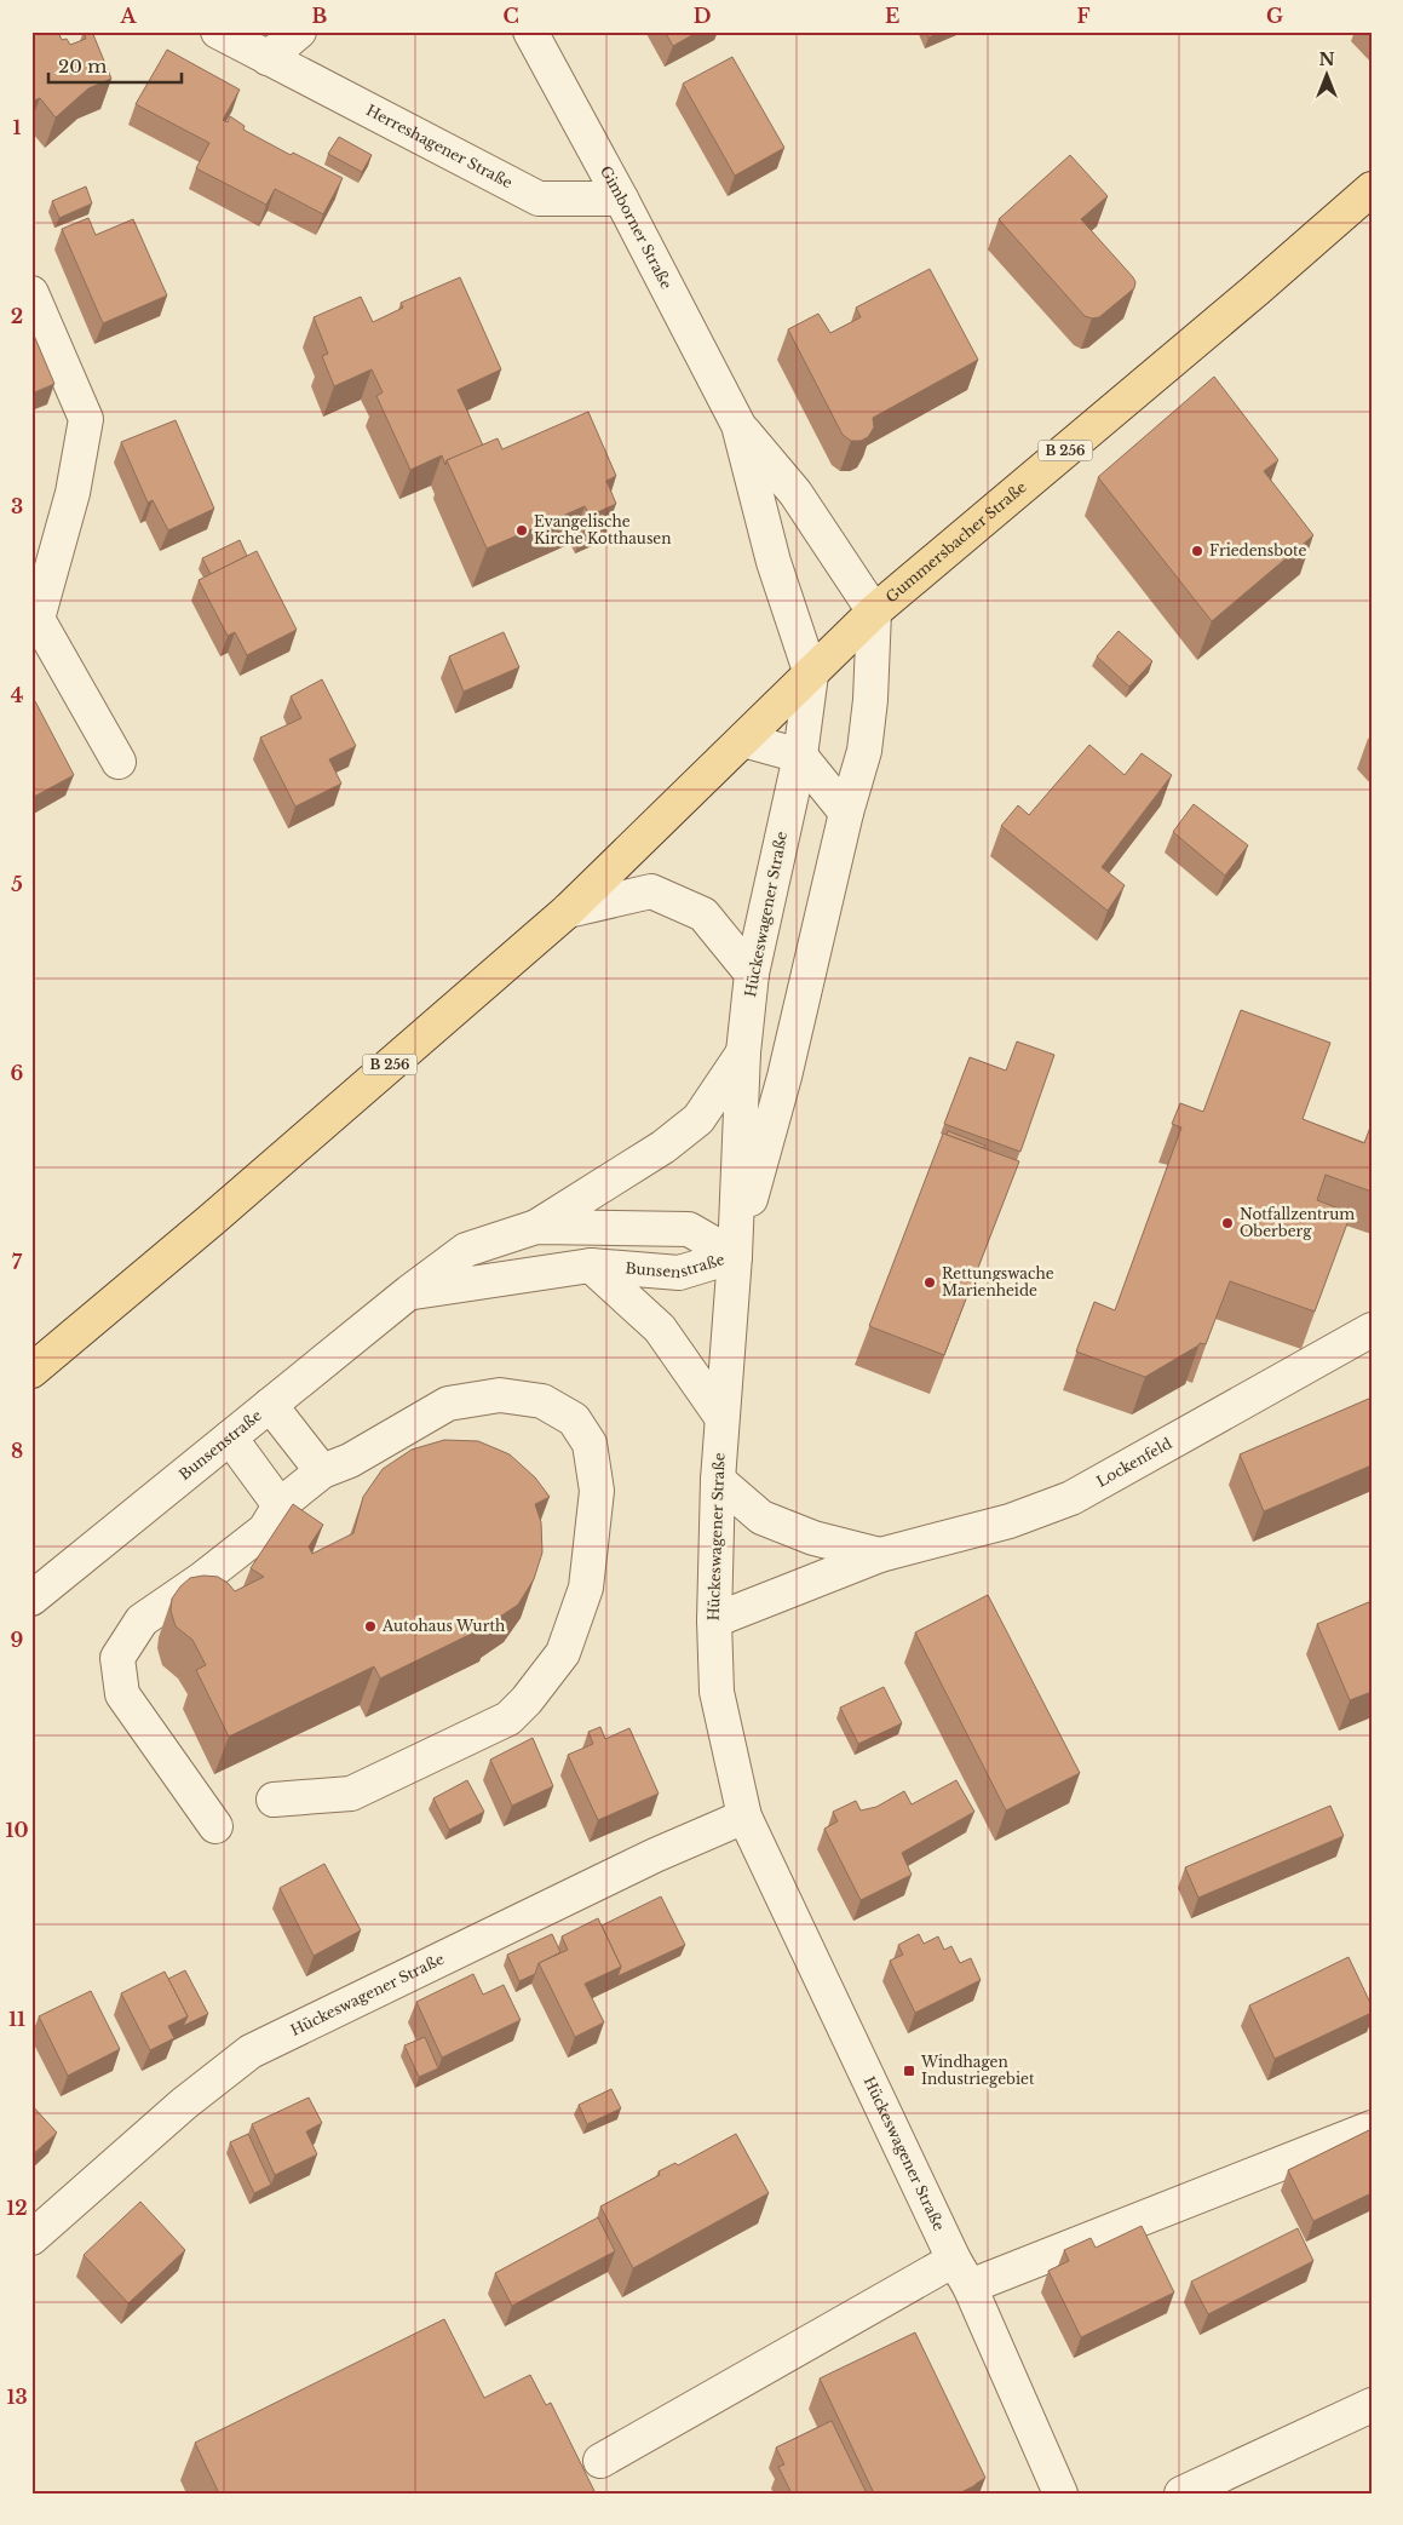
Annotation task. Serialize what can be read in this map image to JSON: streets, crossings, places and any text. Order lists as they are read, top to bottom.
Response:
{
  "streets": {
    "main road": ["B 256", "Gummersbacher Straße"],
    "street": [
      "Herreshagener Straße",
      "Gimborner Straße",
      "Hückeswagener Straße",
      "Bunsenstraße",
      "Lockenfeld"
    ]
  },
  "crossings": [
    ["Herreshagener Straße", "Gimborner Straße"],
    ["Gimborner Straße", "Gummersbacher Straße"],
    ["Gimborner Straße", "Hückeswagener Straße"],
    ["B 256", "Gummersbacher Straße"],
    ["Gummersbacher Straße", "Hückeswagener Straße"],
    ["Hückeswagener Straße", "Bunsenstraße"],
    ["Hückeswagener Straße", "Lockenfeld"]
  ],
  "places": {
    "other": [
      "Evangelische Kirche Kotthausen",
      "Friedensbote",
      "Notfallzentrum Oberberg",
      "Rettungswache Marienheide",
      "Autohaus Wurth"
    ],
    "transit": ["Windhagen Industriegebiet"]
  },
  "scale_bar": "20 m",
  "north": "top",
  "grid": {
    "columns": [
      "A",
      "B",
      "C",
      "D",
      "E",
      "F",
      "G"
    ],
    "rows": [
      "1",
      "2",
      "3",
      "4",
      "5",
      "6",
      "7",
      "8",
      "9",
      "10",
      "11",
      "12",
      "13"
    ]
  }
}
